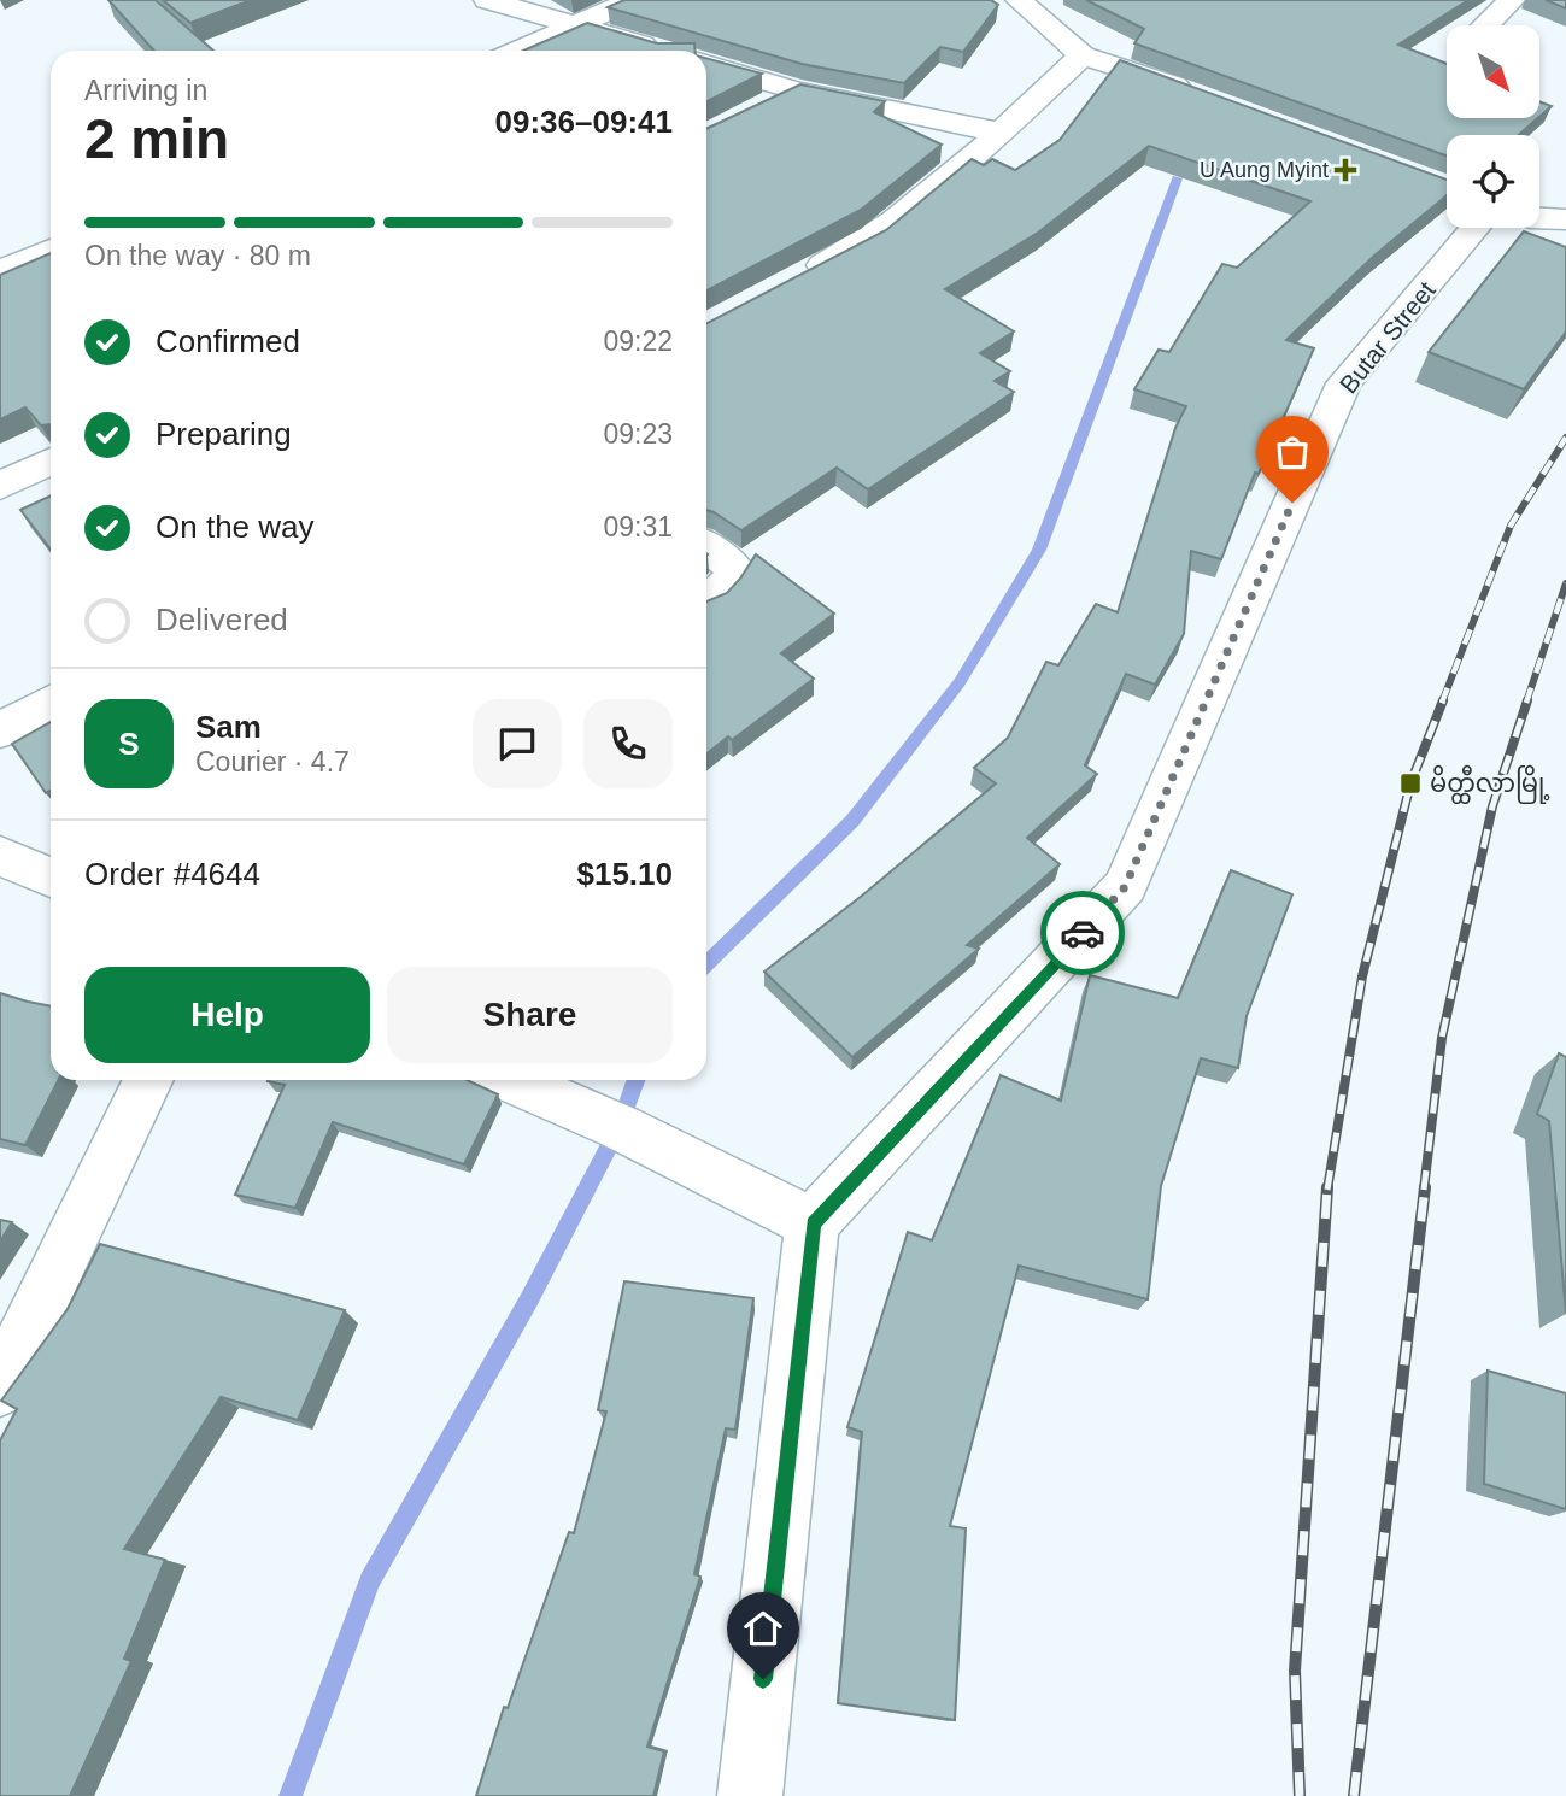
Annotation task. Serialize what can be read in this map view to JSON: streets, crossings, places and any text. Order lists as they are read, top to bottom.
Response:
{
  "streets": {
    "street": ["Butar Street"]
  },
  "places": {
    "health": ["U Aung Myint"],
    "transit": ["မိတ္ထီလာမြို့"]
  },
  "north": "bottom right",
  "page": {
    "heading": ["2 min", "Arriving in", "09:36–09:41"],
    "panel": [
      "Sam",
      "Courier · 4.7",
      "Order #4644",
      "$15.10"
    ],
    "bar": "On the way · 80 m",
    "list": [
      ["Confirmed", "09:22"],
      ["Preparing", "09:23"],
      ["On the way", "09:31"],
      "Delivered"
    ],
    "round": "S",
    "buttons": ["Help", "Share"]
  }
}
